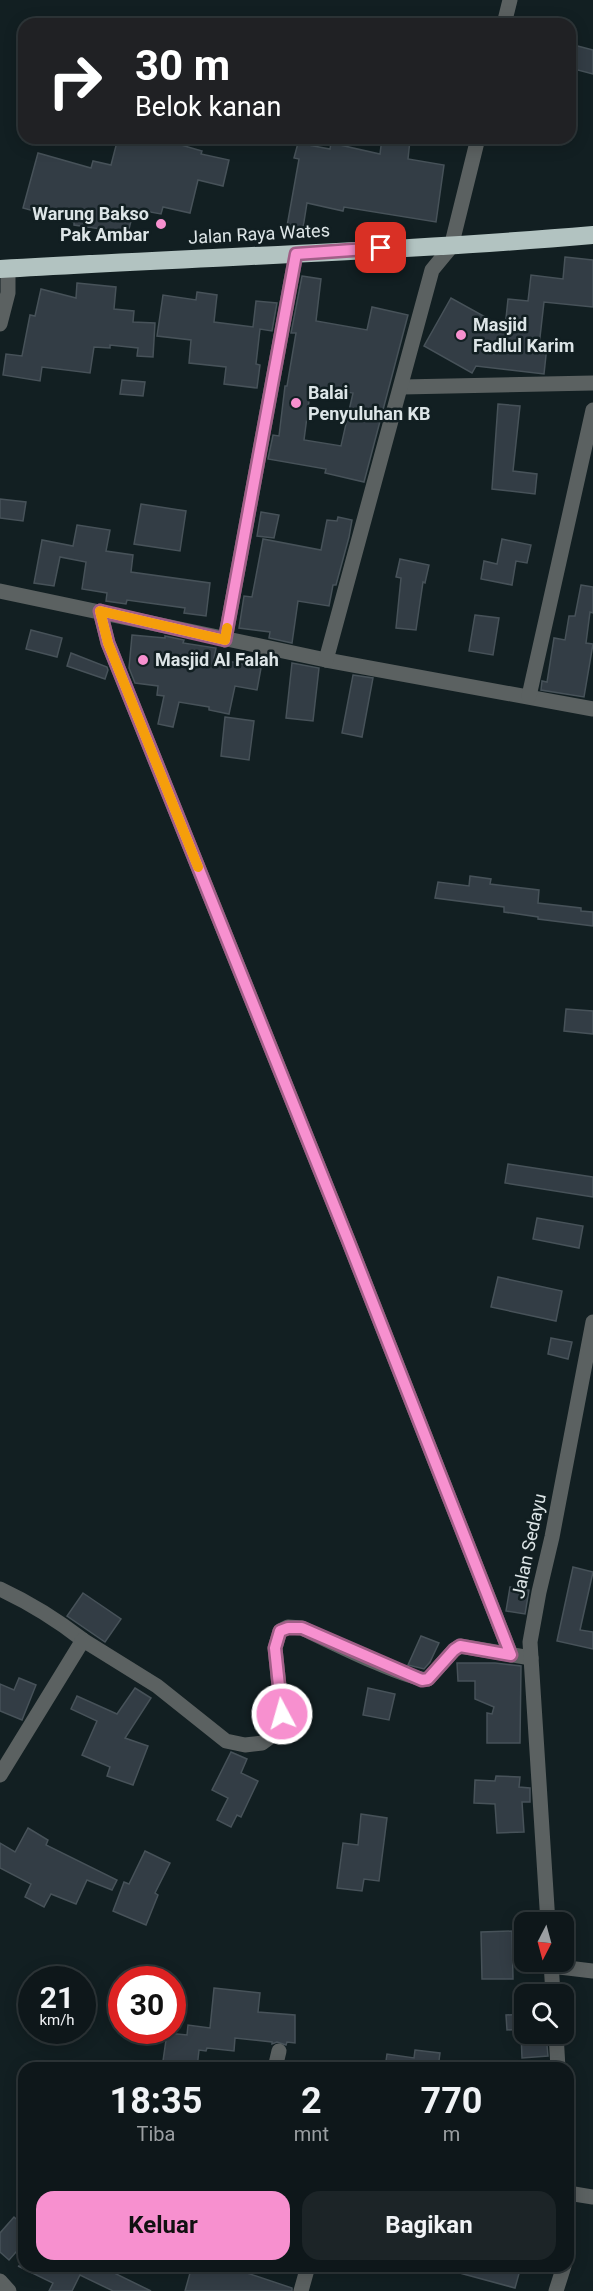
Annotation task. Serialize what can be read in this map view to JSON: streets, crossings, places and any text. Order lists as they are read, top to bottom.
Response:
{
  "streets": {
    "highway": ["Jalan Raya Wates"],
    "street": ["Jalan Sedayu"]
  },
  "places": [
    "Warung Bakso Pak Ambar",
    "Masjid Fadlul Karim",
    "Balai Penyuluhan KB",
    "Masjid Al Falah"
  ],
  "north": "bottom",
  "page": {
    "turn": ["30 m", "Belok kanan"],
    "speed": "21 km/h",
    "limit": "30",
    "eta": [
      "18:35",
      "Tiba",
      "2",
      "mnt",
      "770",
      "m"
    ],
    "buttons": ["Keluar", "Bagikan"]
  }
}
